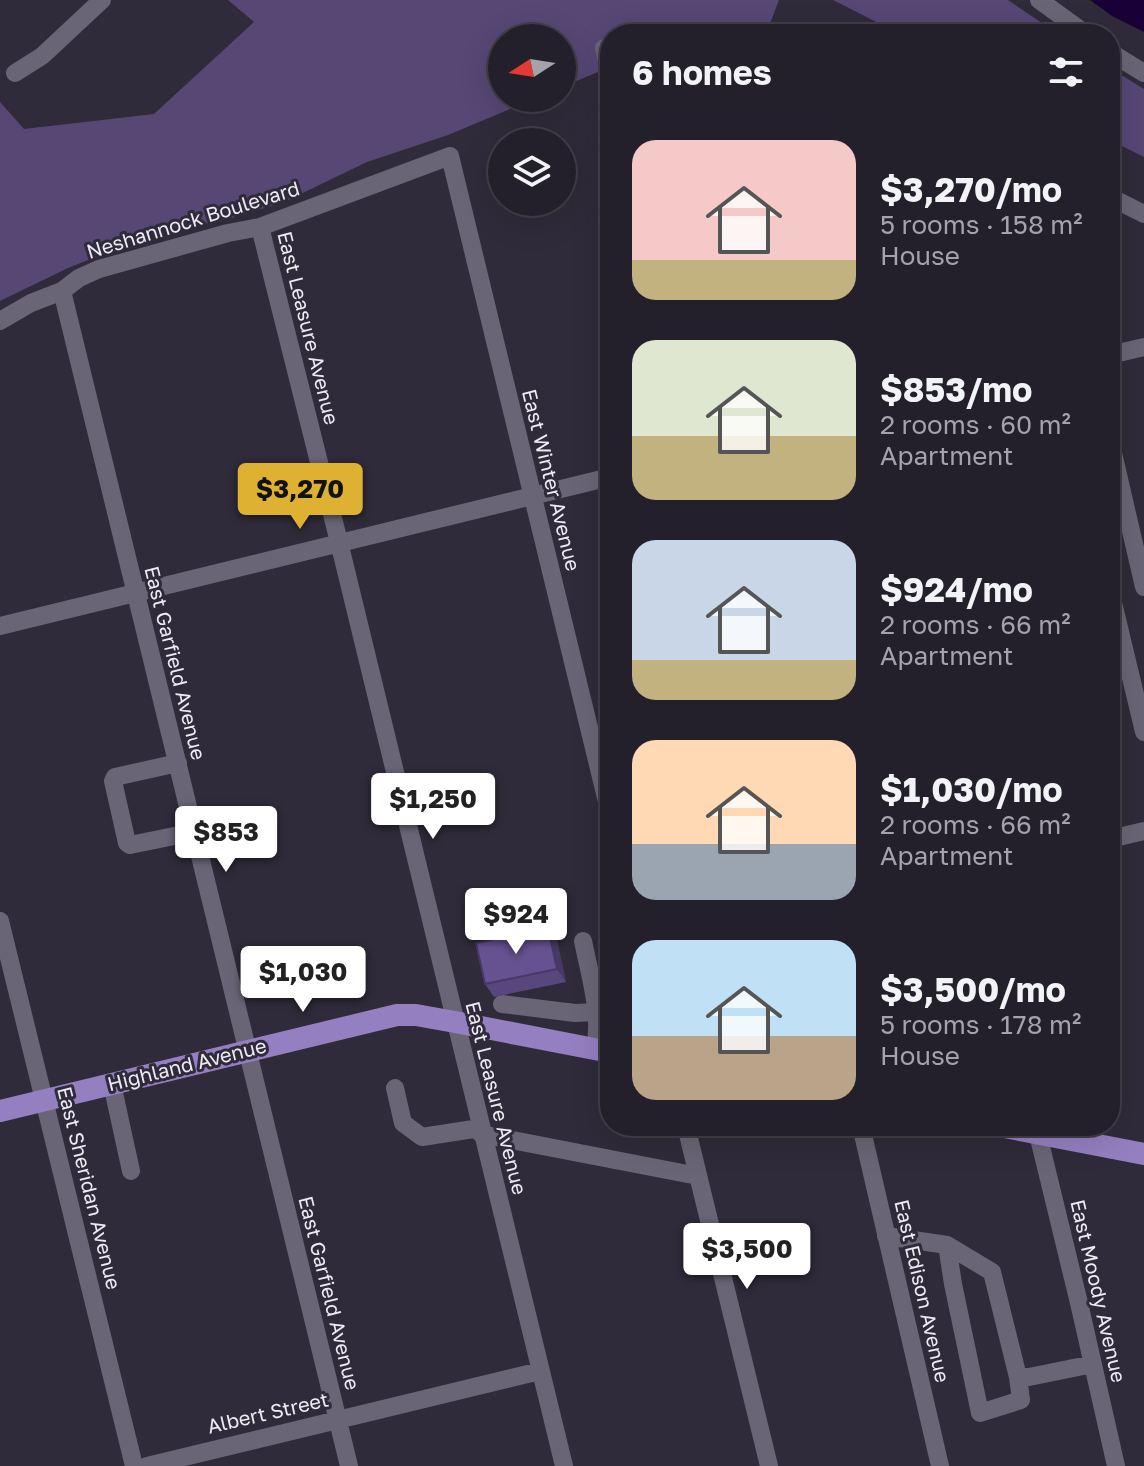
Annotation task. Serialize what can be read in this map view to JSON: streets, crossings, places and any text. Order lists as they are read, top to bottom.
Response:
{
  "streets": {
    "main road": ["Highland Avenue"],
    "street": [
      "Neshannock Boulevard",
      "East Leasure Avenue",
      "East Winter Avenue",
      "East Garfield Avenue",
      "East Sheridan Avenue",
      "East Edison Avenue",
      "East Moody Avenue",
      "Albert Street"
    ]
  },
  "crossings": [
    ["Neshannock Boulevard", "East Leasure Avenue"],
    ["Neshannock Boulevard", "East Winter Avenue"],
    ["Neshannock Boulevard", "East Garfield Avenue"],
    ["East Leasure Avenue", "Highland Avenue"],
    ["East Leasure Avenue", "Albert Street"],
    ["East Garfield Avenue", "Highland Avenue"],
    ["East Garfield Avenue", "Albert Street"],
    ["Highland Avenue", "East Sheridan Avenue"]
  ],
  "north": "left",
  "page": {
    "heading": "6 homes",
    "list": [
      {
        "name": "$3,270/mo",
        "note": "5 rooms · 158 m² · House"
      },
      {
        "name": "$853/mo",
        "note": "2 rooms · 60 m² · Apartment"
      },
      {
        "name": "$924/mo",
        "note": "2 rooms · 66 m² · Apartment"
      },
      {
        "name": "$1,030/mo",
        "note": "2 rooms · 66 m² · Apartment"
      },
      {
        "name": "$3,500/mo",
        "note": "5 rooms · 178 m² · House"
      }
    ],
    "price": [
      "$3,270",
      "$1,250",
      "$853",
      "$924",
      "$1,030",
      "$3,500"
    ]
  }
}
